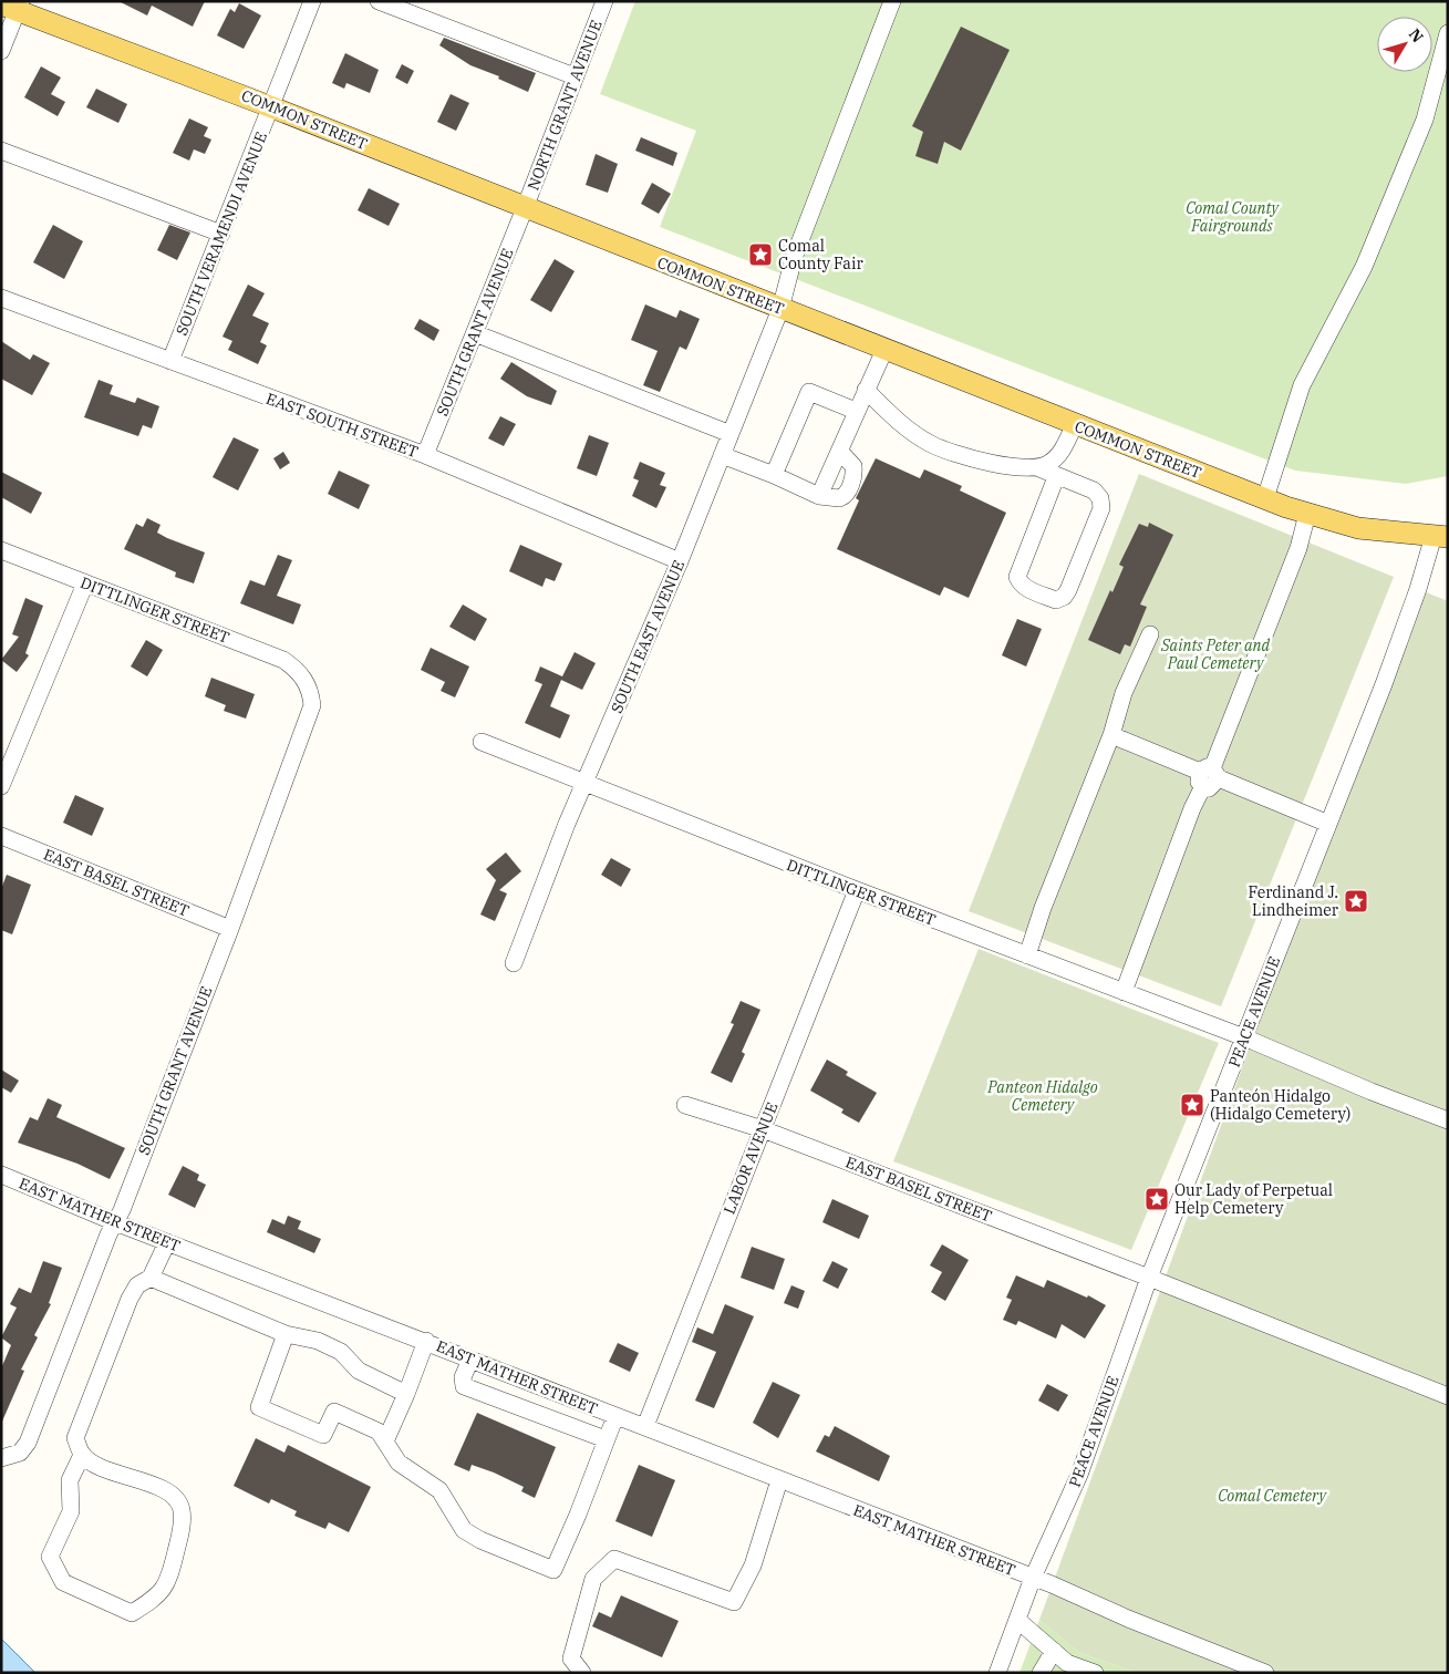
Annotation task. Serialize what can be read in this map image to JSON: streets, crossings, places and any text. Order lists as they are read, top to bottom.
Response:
{
  "streets": {
    "main road": ["COMMON STREET"],
    "street": [
      "NORTH GRANT AVENUE",
      "SOUTH VERAMENDI AVENUE",
      "SOUTH GRANT AVENUE",
      "EAST SOUTH STREET",
      "DITTLINGER STREET",
      "SOUTH EAST AVENUE",
      "EAST BASEL STREET",
      "PEACE AVENUE",
      "LABOR AVENUE",
      "EAST MATHER STREET"
    ]
  },
  "crossings": [
    ["NORTH GRANT AVENUE", "COMMON STREET"],
    ["NORTH GRANT AVENUE", "SOUTH GRANT AVENUE"],
    ["COMMON STREET", "SOUTH VERAMENDI AVENUE"],
    ["COMMON STREET", "SOUTH GRANT AVENUE"],
    ["COMMON STREET", "SOUTH EAST AVENUE"],
    ["COMMON STREET", "PEACE AVENUE"],
    ["SOUTH VERAMENDI AVENUE", "EAST SOUTH STREET"],
    ["SOUTH GRANT AVENUE", "EAST SOUTH STREET"],
    ["SOUTH GRANT AVENUE", "DITTLINGER STREET"],
    ["SOUTH GRANT AVENUE", "EAST BASEL STREET"],
    ["SOUTH GRANT AVENUE", "EAST MATHER STREET"],
    ["EAST SOUTH STREET", "SOUTH EAST AVENUE"],
    ["DITTLINGER STREET", "SOUTH EAST AVENUE"],
    ["DITTLINGER STREET", "PEACE AVENUE"],
    ["DITTLINGER STREET", "LABOR AVENUE"],
    ["EAST BASEL STREET", "PEACE AVENUE"],
    ["EAST BASEL STREET", "LABOR AVENUE"],
    ["PEACE AVENUE", "EAST MATHER STREET"],
    ["LABOR AVENUE", "EAST MATHER STREET"]
  ],
  "parks": [
    "Comal County Fairgrounds",
    "Saints Peter and Paul Cemetery",
    "Panteon Hidalgo Cemetery",
    "Comal Cemetery"
  ],
  "places": {
    "place": [
      "Comal County Fair",
      "Ferdinand J. Lindheimer",
      "Panteón Hidalgo (Hidalgo Cemetery)",
      "Our Lady of Perpetual Help Cemetery"
    ]
  },
  "north": "top right"
}
